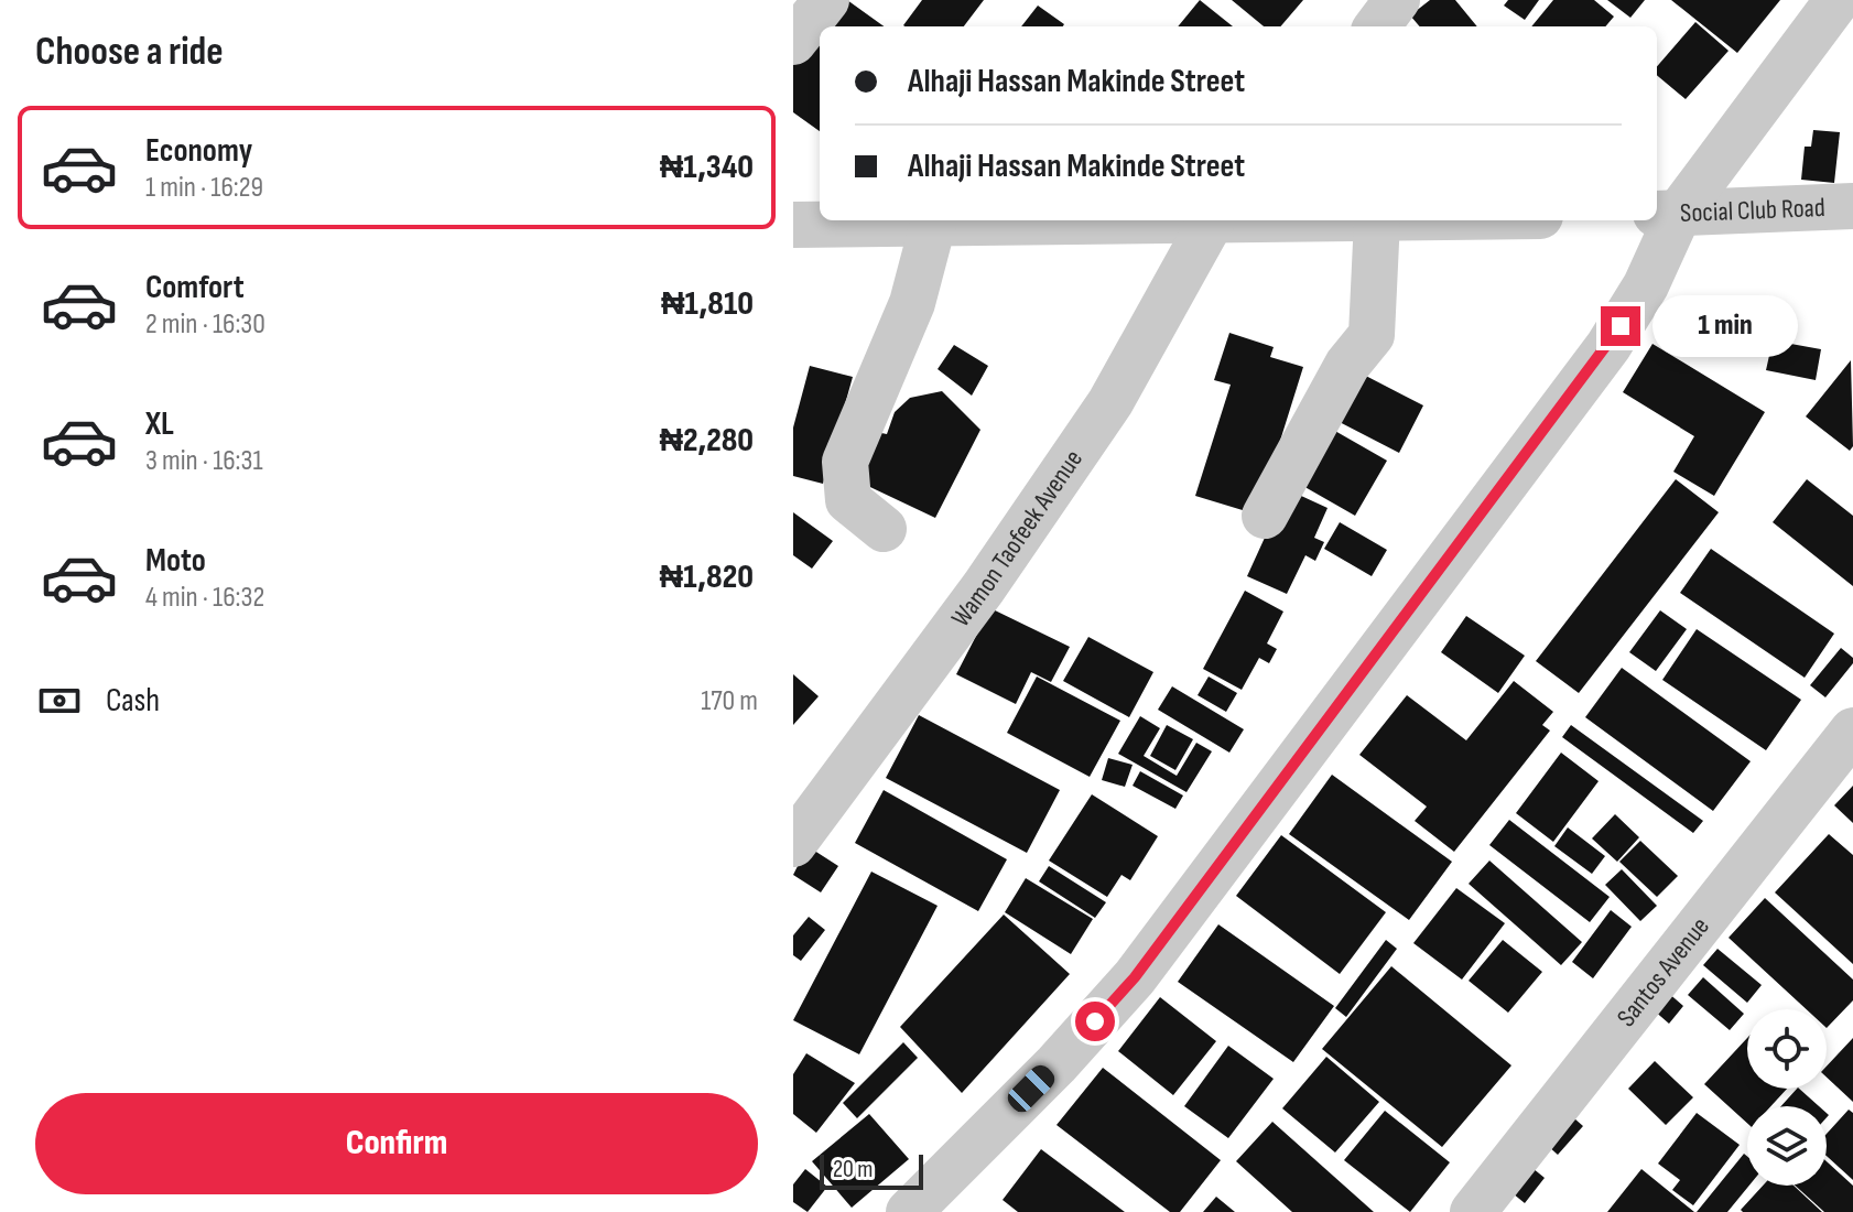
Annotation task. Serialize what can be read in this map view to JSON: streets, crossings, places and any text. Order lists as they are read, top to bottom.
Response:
{
  "streets": {
    "street": ["Social Club Road", "Wamon Taofeek Avenue", "Santos Avenue"]
  },
  "scale_bar": "20 m",
  "page": {
    "heading": "Choose a ride",
    "banner": ["Alhaji Hassan Makinde Street", "Alhaji Hassan Makinde Street"],
    "list": [
      {
        "name": "Economy",
        "note": "1 min · 16:29",
        "value": "₦1,340"
      },
      {
        "name": "Comfort",
        "note": "2 min · 16:30",
        "value": "₦1,810"
      },
      {
        "name": "XL",
        "note": "3 min · 16:31",
        "value": "₦2,280"
      },
      {
        "name": "Moto",
        "note": "4 min · 16:32",
        "value": "₦1,820"
      }
    ],
    "bubble": "1 min",
    "pay": ["Cash", "170 m"],
    "buttons": "Confirm",
    "scale": "20 m"
  }
}
